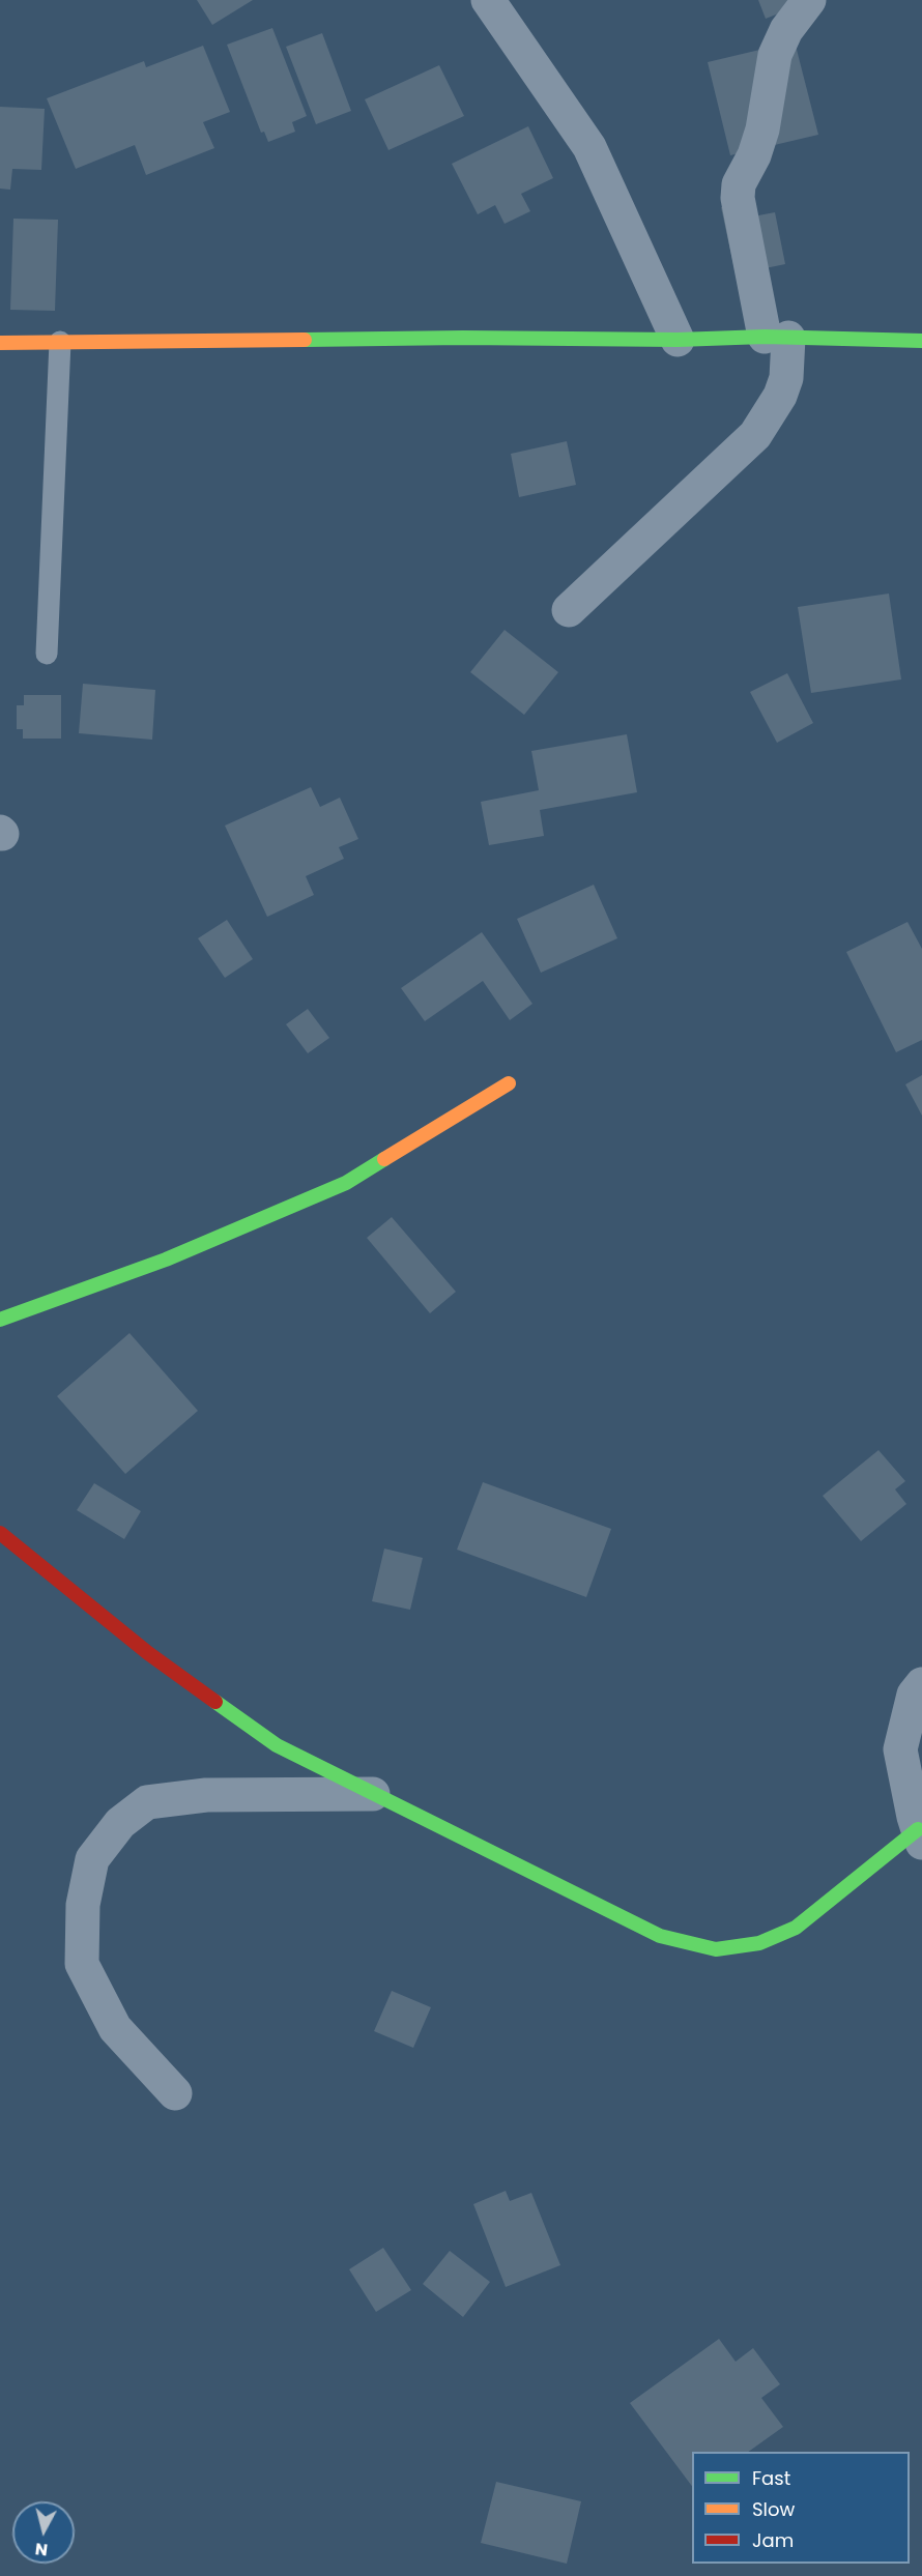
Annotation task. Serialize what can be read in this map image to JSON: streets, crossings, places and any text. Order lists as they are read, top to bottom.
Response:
{
  "legend": ["Fast", "Slow", "Jam"],
  "north": "bottom"
}
